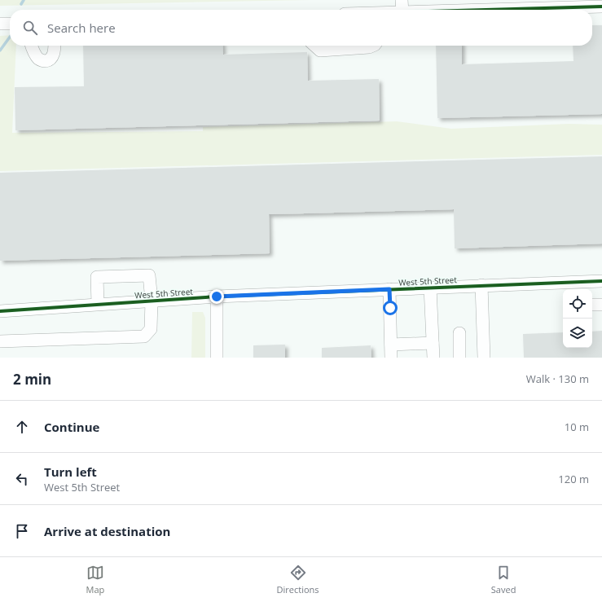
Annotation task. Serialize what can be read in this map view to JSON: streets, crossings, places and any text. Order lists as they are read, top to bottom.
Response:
{
  "streets": {
    "street": ["West 5th Street"]
  },
  "page": {
    "search": "Search here",
    "heading": ["2 min", "Walk · 130 m"],
    "list": [
      ["Continue", "10 m"],
      ["Turn left", "West 5th Street", "120 m"],
      "Arrive at destination"
    ],
    "nav": ["Map", "Directions", "Saved"]
  }
}
